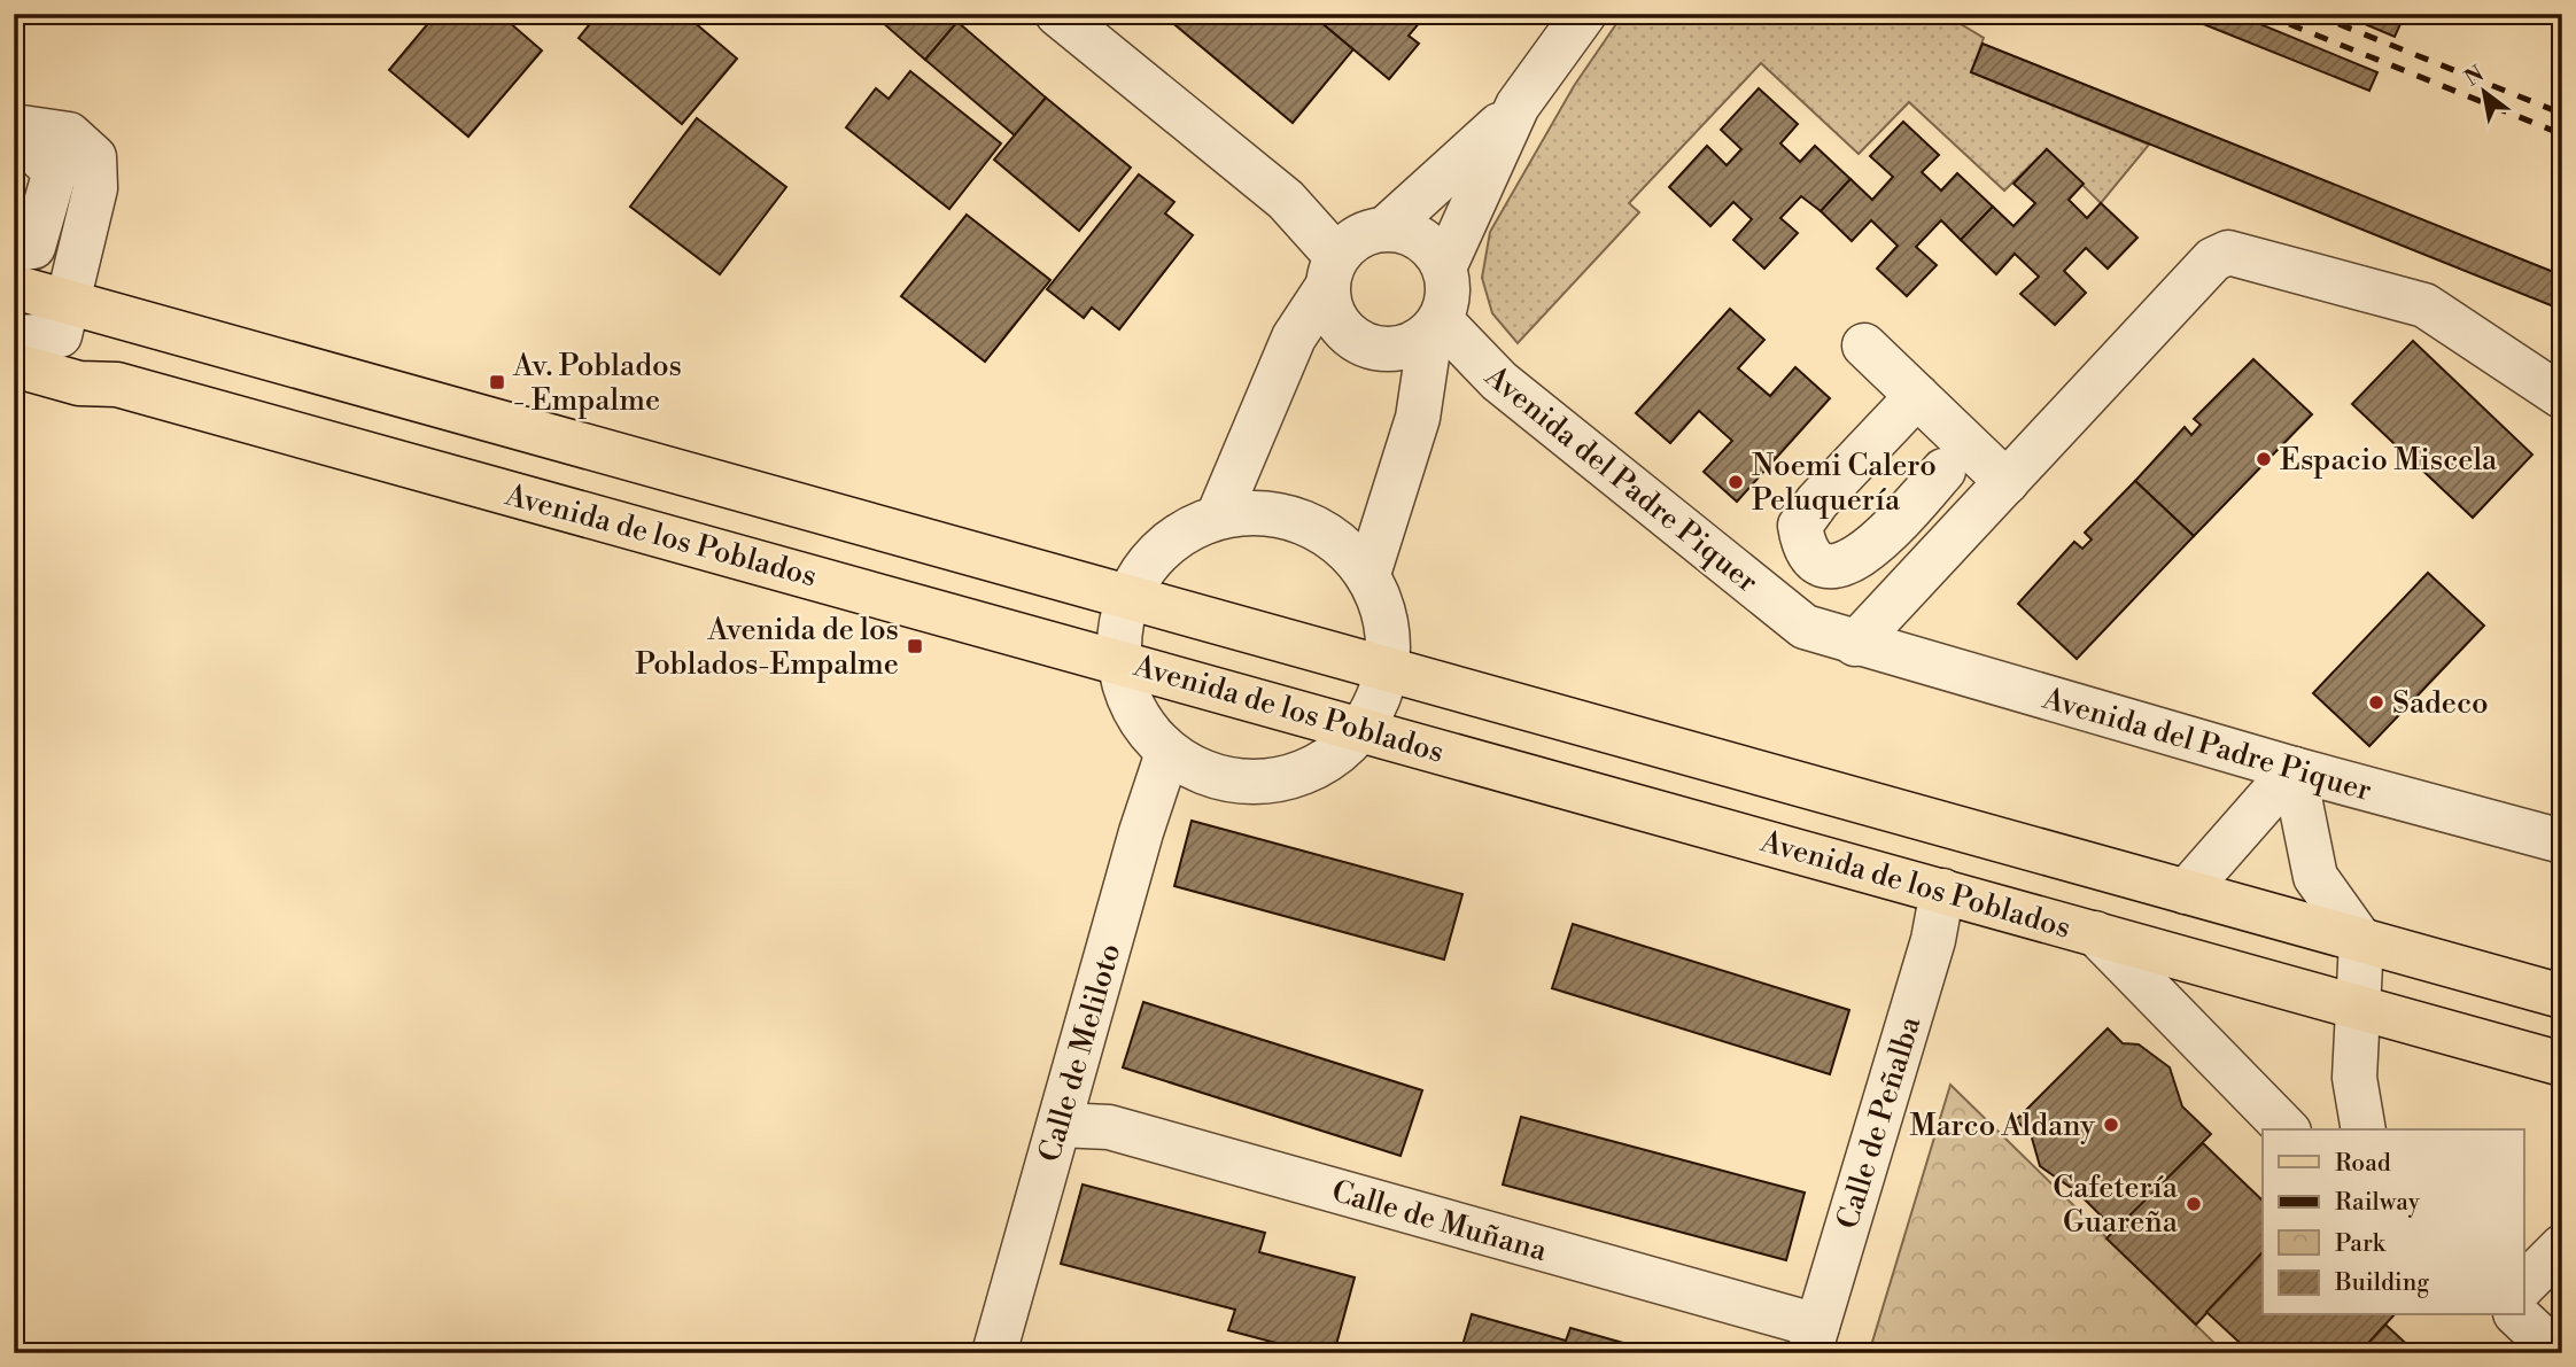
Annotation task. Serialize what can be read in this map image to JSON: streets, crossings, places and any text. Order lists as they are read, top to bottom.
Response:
{
  "streets": {
    "main road": ["Avenida de los Poblados"],
    "street": [
      "Avenida del Padre Piquer",
      "Calle de Meliloto",
      "Calle de Peñalba",
      "Calle de Muñana"
    ]
  },
  "crossings": [
    ["Avenida de los Poblados", "Calle de Peñalba"],
    ["Calle de Meliloto", "Calle de Muñana"],
    ["Calle de Peñalba", "Calle de Muñana"]
  ],
  "places": {
    "transit": ["Av. Poblados - Empalme", "Avenida de los Poblados-Empalme"],
    "other": [
      "Espacio Miscela",
      "Noemi Calero Peluquería",
      "Sadeco",
      "Marco Aldany",
      "Cafetería Guareña"
    ]
  },
  "legend": [
    "Road",
    "Railway",
    "Park",
    "Building"
  ],
  "north": "top left"
}
